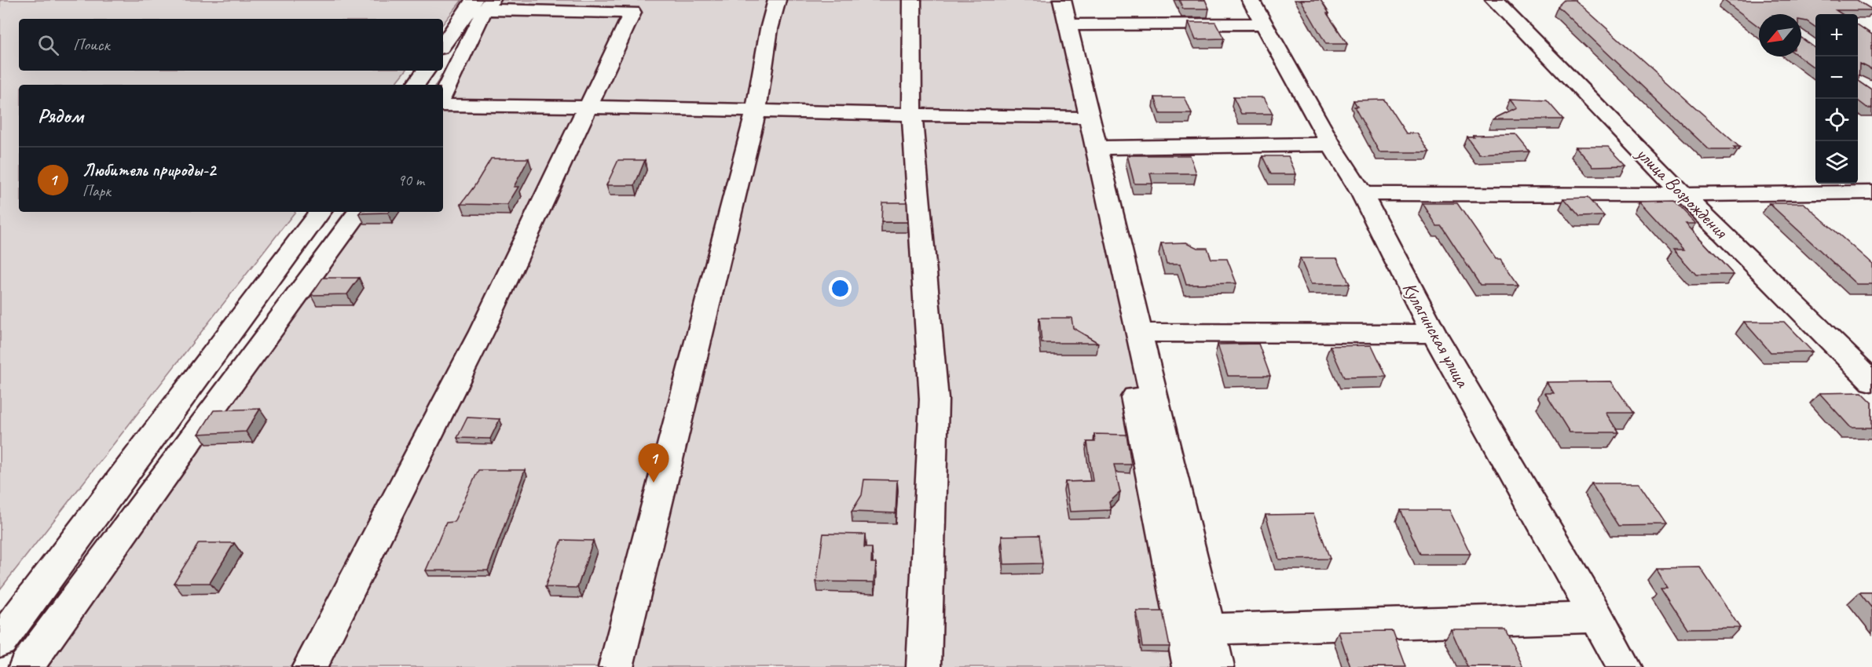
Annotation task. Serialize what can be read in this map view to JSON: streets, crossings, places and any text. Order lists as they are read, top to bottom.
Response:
{
  "streets": {
    "street": ["улица Возрождения", "Кулагинская улица"]
  },
  "north": "bottom left",
  "page": {
    "map_buttons": ["+", "−"],
    "search": "Поиск",
    "heading": "Рядом",
    "list": [
      {
        "mark": "1",
        "name": "Любитель природы-2",
        "note": "Парк",
        "value": "90 m"
      }
    ],
    "pins": "1"
  }
}
